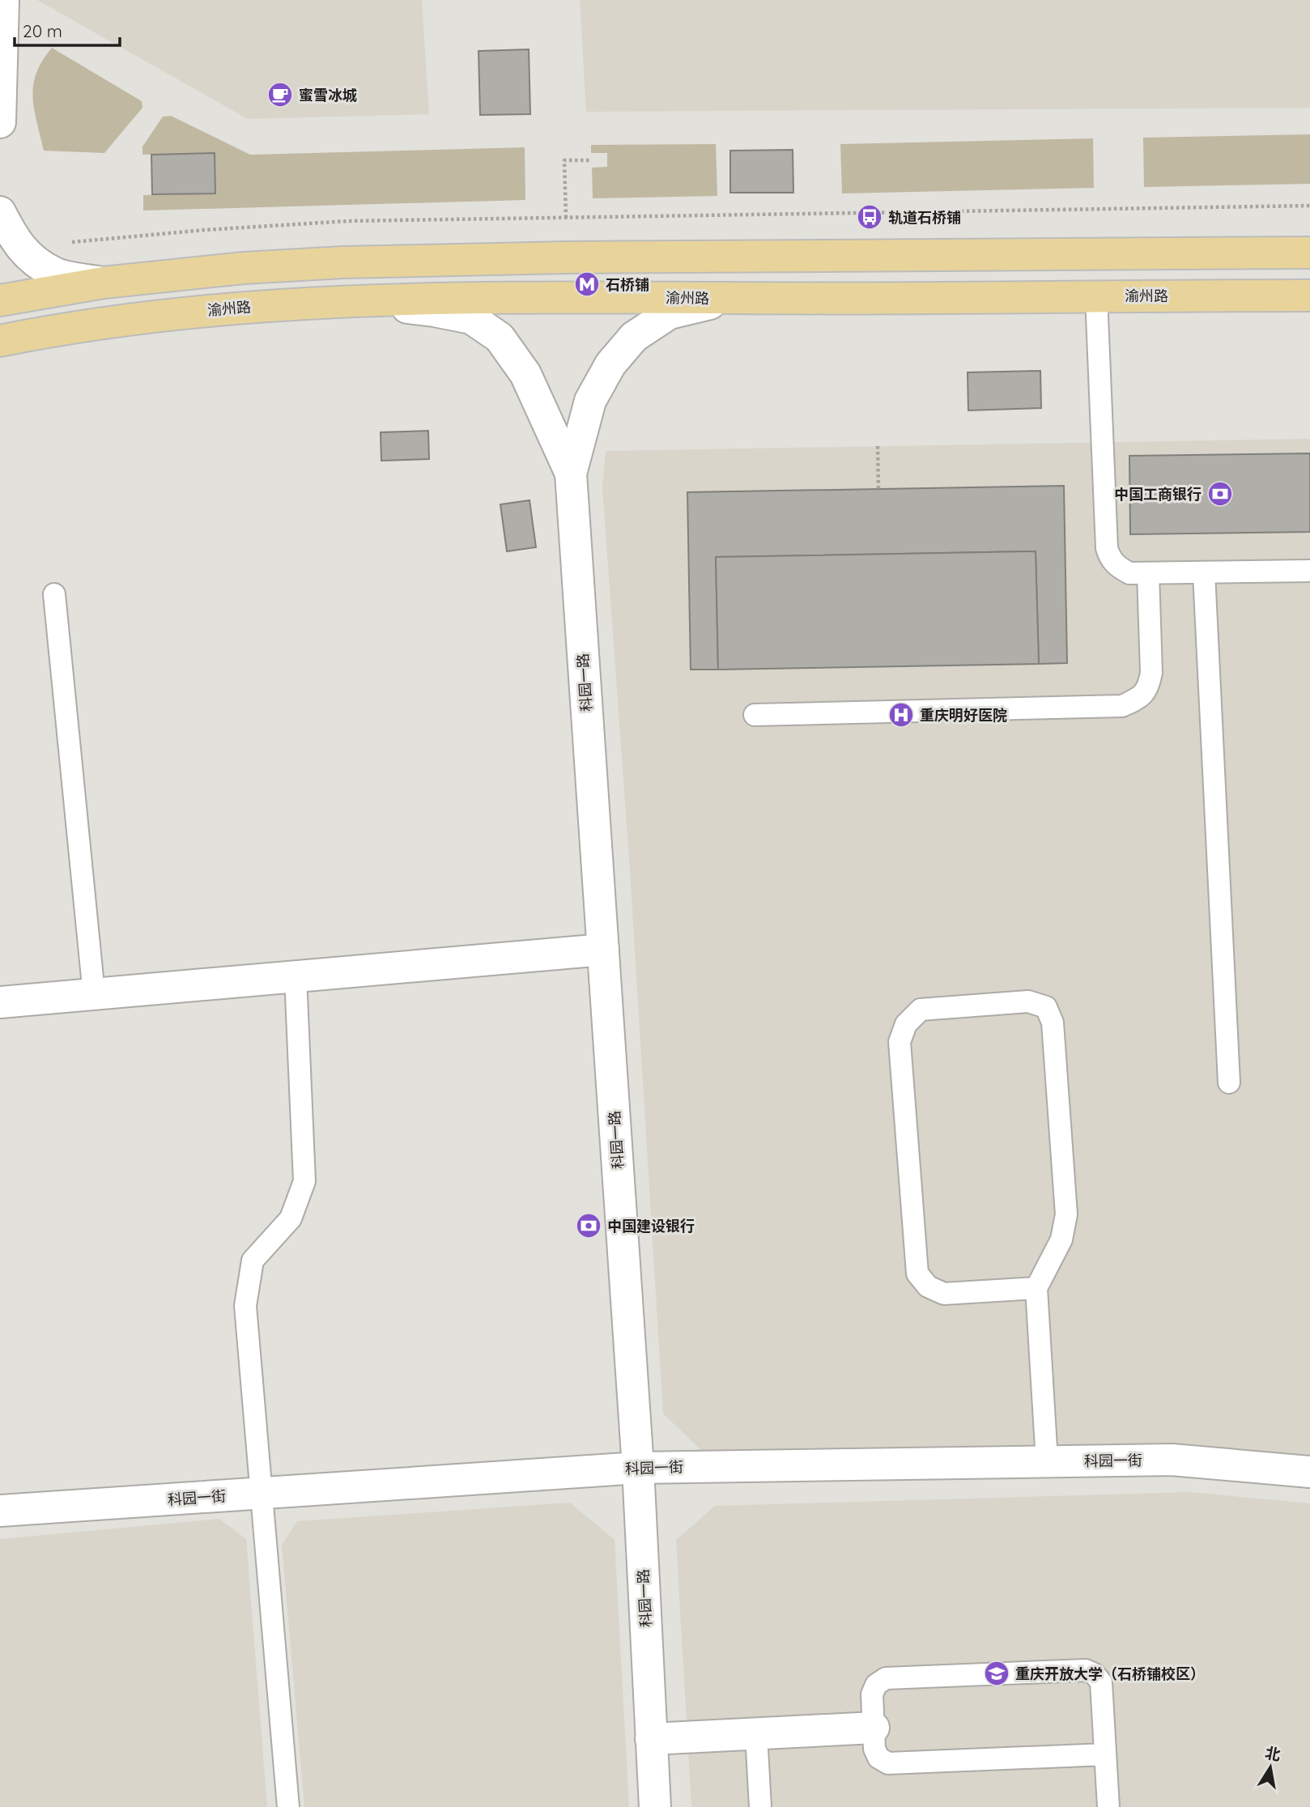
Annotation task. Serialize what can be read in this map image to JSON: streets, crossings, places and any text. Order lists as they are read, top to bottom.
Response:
{
  "streets": {
    "main road": ["渝州路"],
    "street": ["科园一路", "科园一街"]
  },
  "crossings": [
    ["科园一路", "科园一街"]
  ],
  "places": {
    "cafe": ["蜜雪冰城"],
    "bus stop": ["轨道石桥铺"],
    "metro station": ["石桥铺"],
    "bank": ["中国工商银行", "中国建设银行"],
    "hospital": ["重庆明好医院"],
    "school or university": ["重庆开放大学（石桥铺校区）"]
  },
  "scale_bar": "20 m",
  "north": "top"
}
